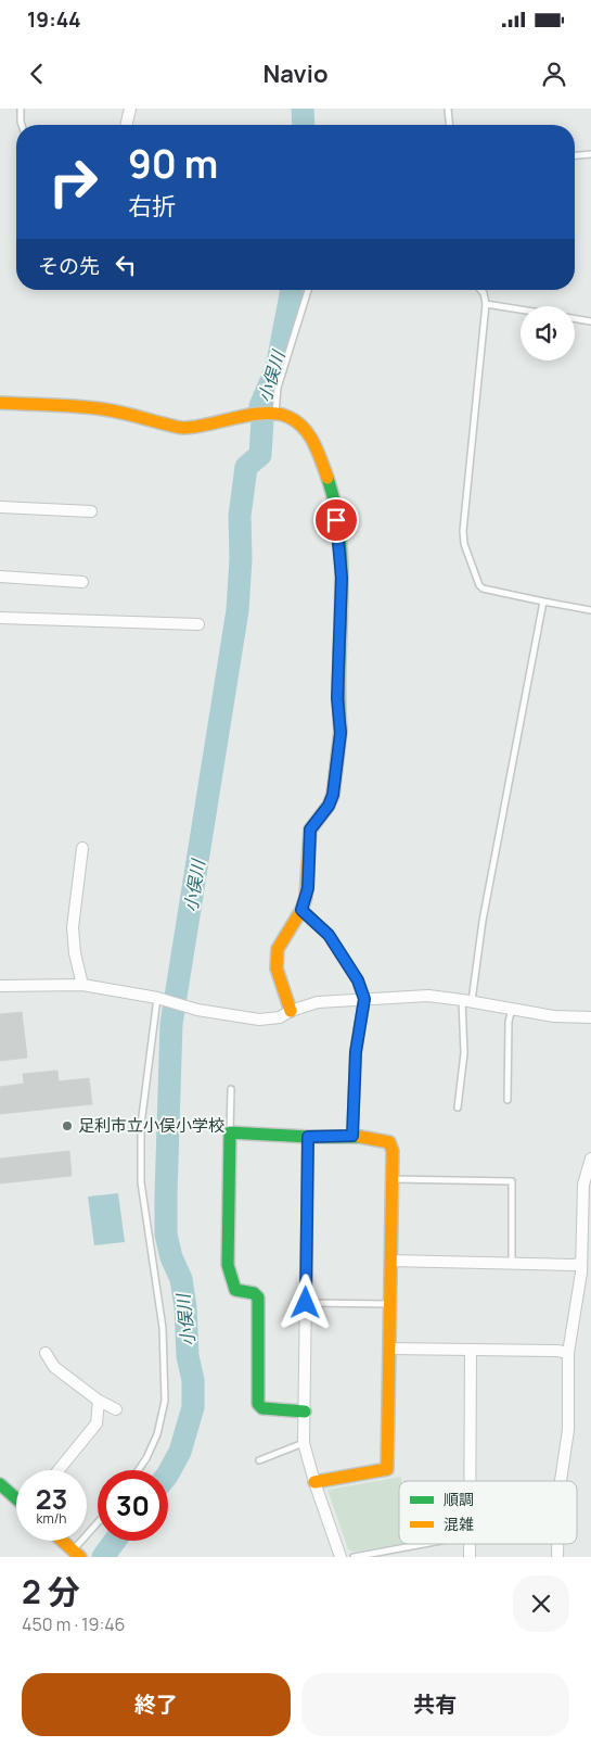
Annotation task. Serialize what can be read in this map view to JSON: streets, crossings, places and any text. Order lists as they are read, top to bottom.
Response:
{
  "water": ["小俣川"],
  "places": ["足利市立小俣小学校"],
  "legend": ["順調", "混雑"],
  "page": {
    "status": "19:44",
    "header": "Navio",
    "turn": ["90 m", "右折"],
    "then": "その先",
    "speed": "23 km/h",
    "limit": "30",
    "heading": ["2 分", "450 m · 19:46"],
    "buttons": ["終了", "共有"]
  }
}
